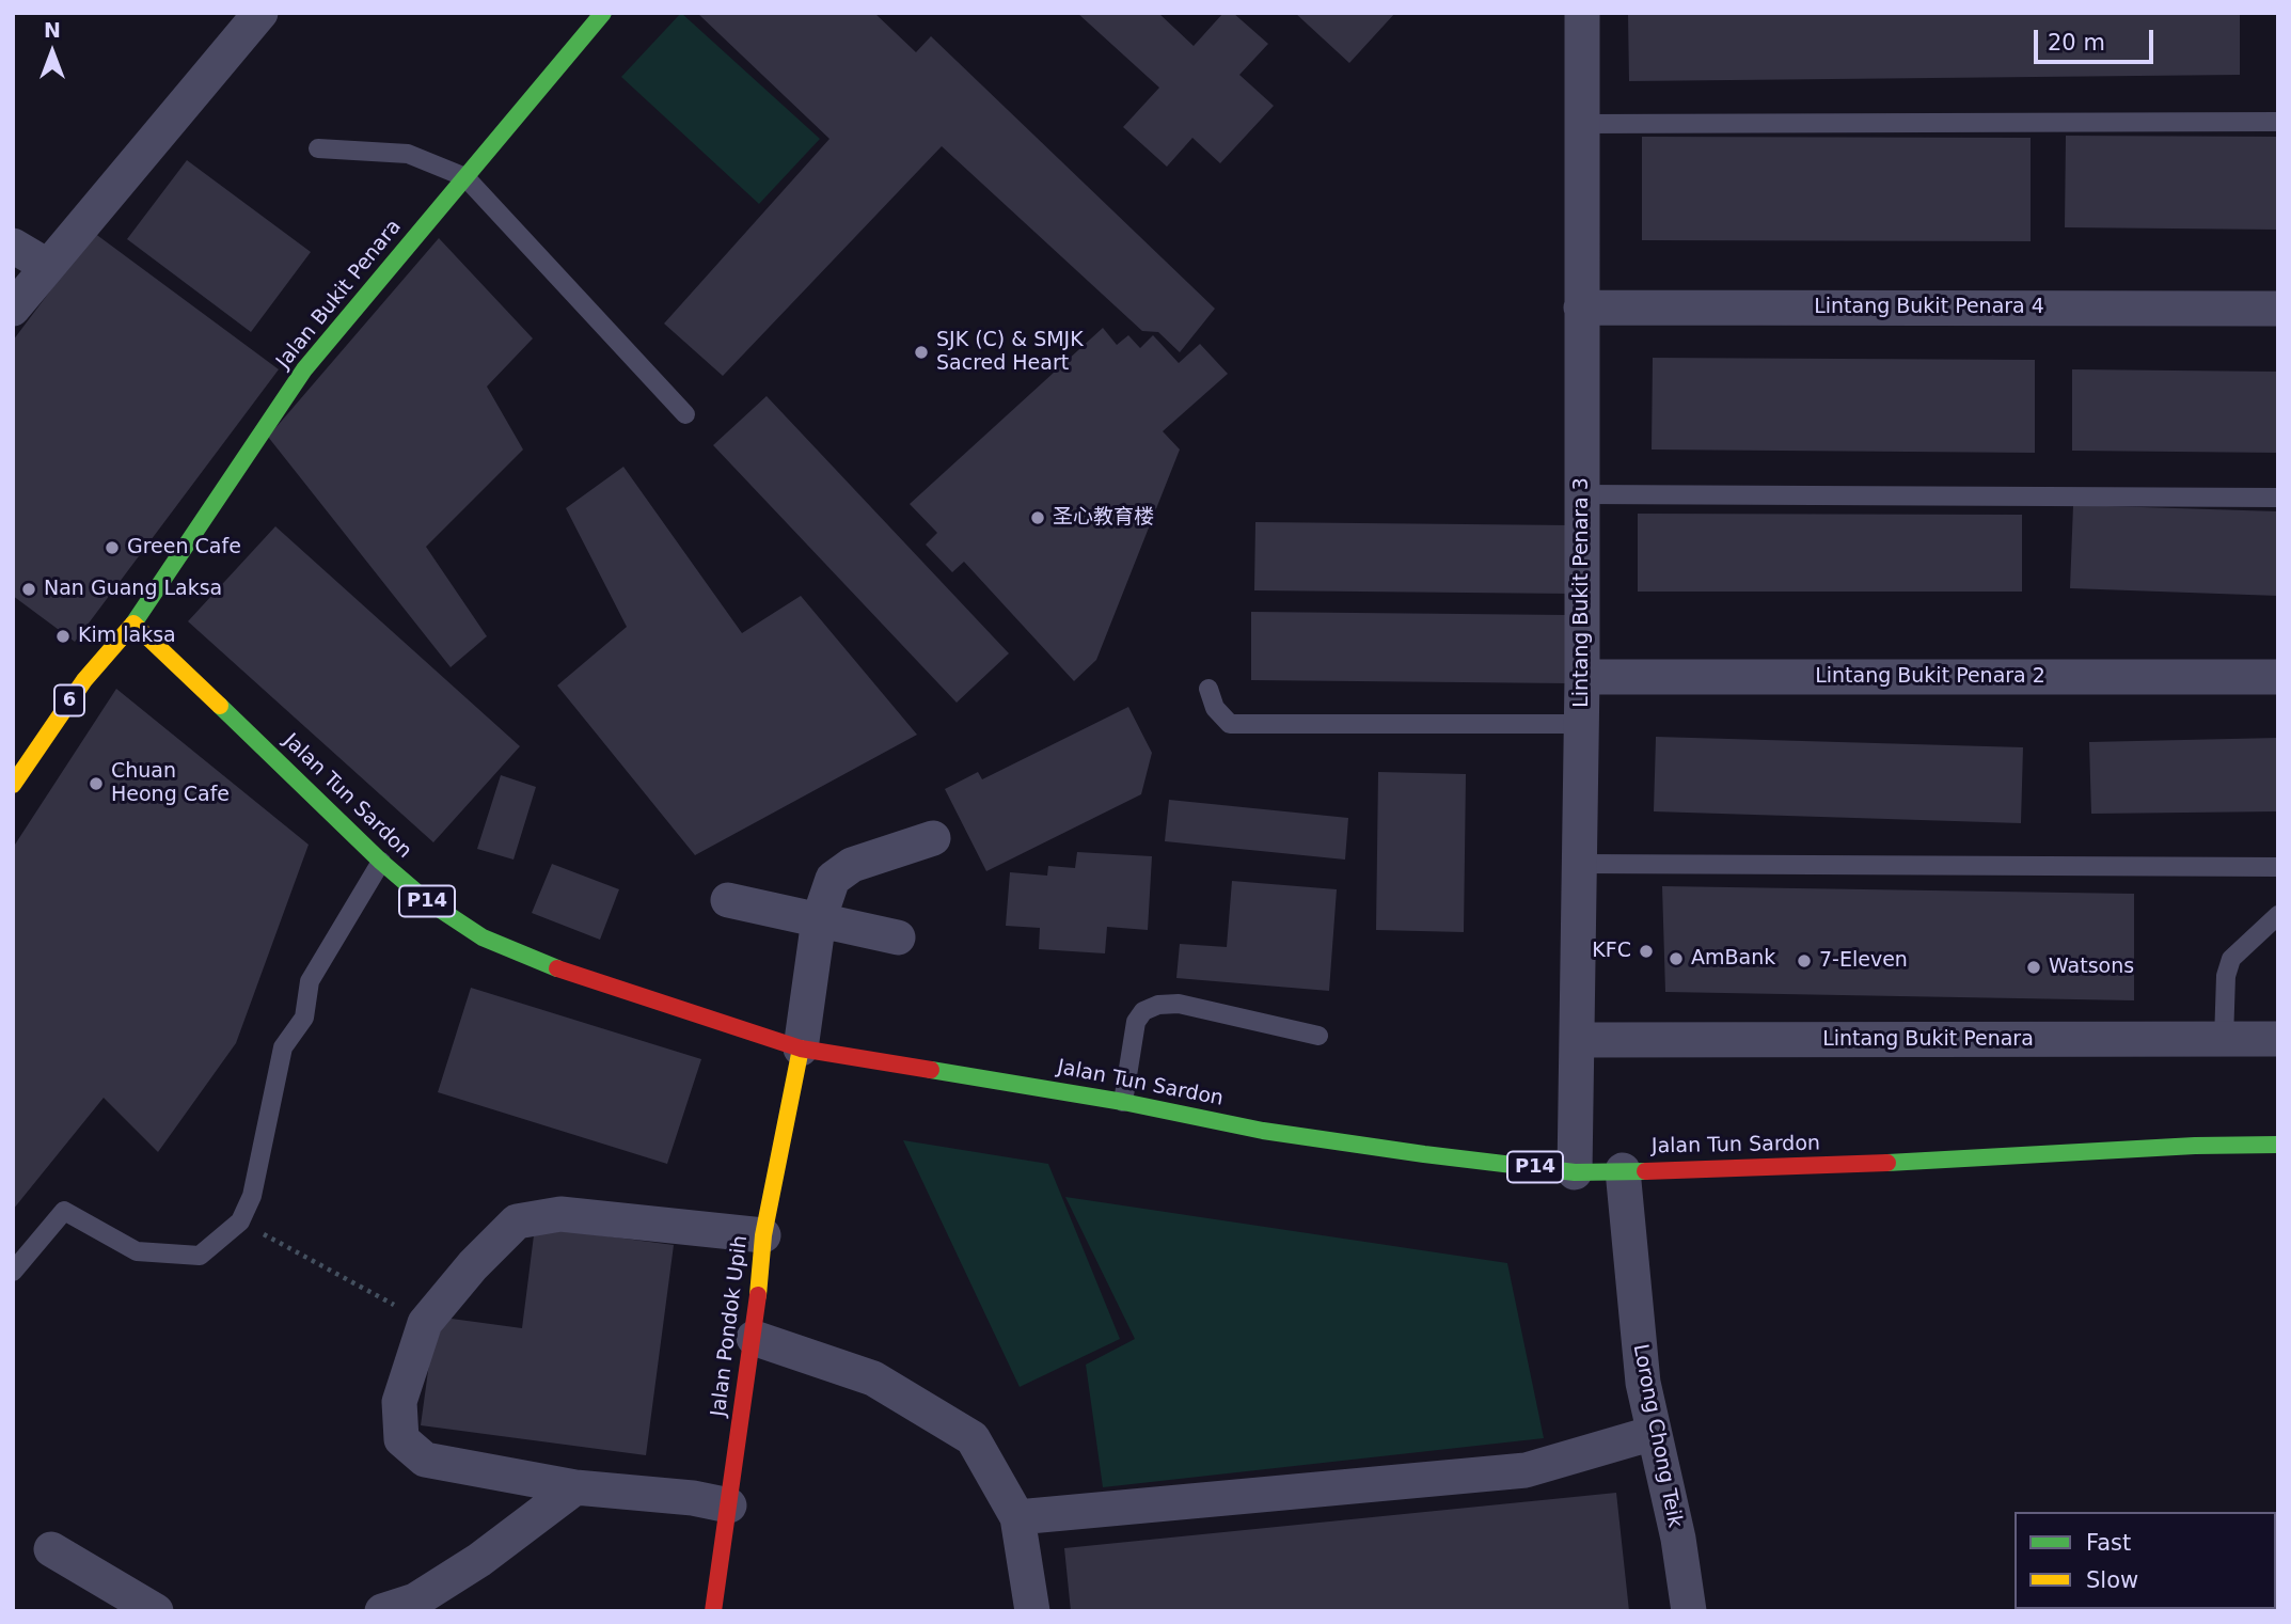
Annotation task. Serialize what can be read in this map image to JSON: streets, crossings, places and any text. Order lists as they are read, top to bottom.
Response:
{
  "streets": {
    "main road": [
      "Jalan Bukit Penara",
      "6",
      "Jalan Tun Sardon",
      "P14",
      "Jalan Pondok Upih"
    ],
    "street": [
      "Lintang Bukit Penara 4",
      "Lintang Bukit Penara 3",
      "Lintang Bukit Penara 2",
      "Lintang Bukit Penara",
      "Lorong Chong Teik"
    ]
  },
  "crossings": [
    ["Jalan Bukit Penara", "6"],
    ["Jalan Bukit Penara", "Jalan Tun Sardon"],
    ["Lintang Bukit Penara 4", "Lintang Bukit Penara 3"],
    ["Lintang Bukit Penara 3", "Lintang Bukit Penara 2"],
    ["Lintang Bukit Penara 3", "Jalan Tun Sardon"],
    ["Lintang Bukit Penara 3", "Lintang Bukit Penara"],
    ["6", "Jalan Tun Sardon"],
    ["Jalan Tun Sardon", "Jalan Pondok Upih"],
    ["Jalan Tun Sardon", "Lorong Chong Teik"]
  ],
  "places": [
    "SJK (C) & SMJK Sacred Heart",
    "圣心教育楼",
    "Green Cafe",
    "Nan Guang Laksa",
    "Kim laksa",
    "Chuan Heong Cafe",
    "KFC",
    "AmBank",
    "7-Eleven",
    "Watsons"
  ],
  "legend": ["Fast", "Slow"],
  "scale_bar": "20 m",
  "north": "top"
}
